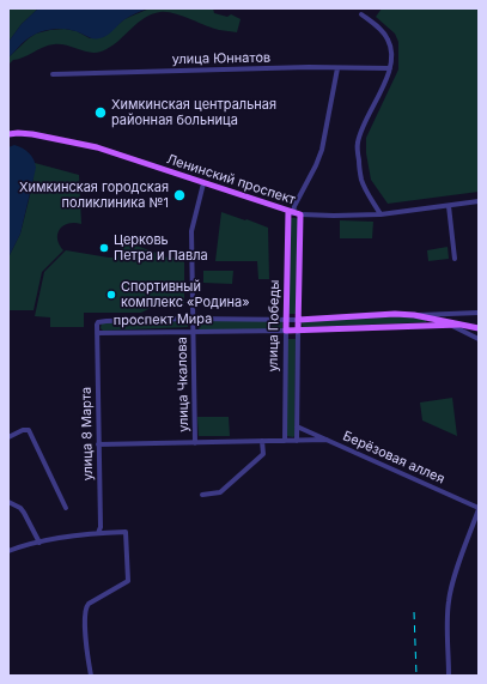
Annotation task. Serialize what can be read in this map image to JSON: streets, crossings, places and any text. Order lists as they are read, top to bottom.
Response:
{
  "streets": {
    "main road": ["Ленинский проспект", "проспект Мира", "улица Победы"],
    "street": [
      "улица Юннатов",
      "улица Чкалова",
      "улица 8 Марта",
      "Берёзовая аллея"
    ]
  },
  "crossings": [
    ["Ленинский проспект", "улица Победы"],
    ["Ленинский проспект", "улица Чкалова"],
    ["проспект Мира", "улица Победы"],
    ["проспект Мира", "улица Чкалова"],
    ["проспект Мира", "улица 8 Марта"],
    ["улица Победы", "Берёзовая аллея"],
    ["улица Чкалова", "Берёзовая аллея"],
    ["улица 8 Марта", "Берёзовая аллея"]
  ],
  "places": [
    "Химкинская центральная районная больница",
    "Химкинская городская поликлиника №1",
    "Церковь Петра и Павла",
    "Спортивный комплекс «Родина»"
  ]
}
